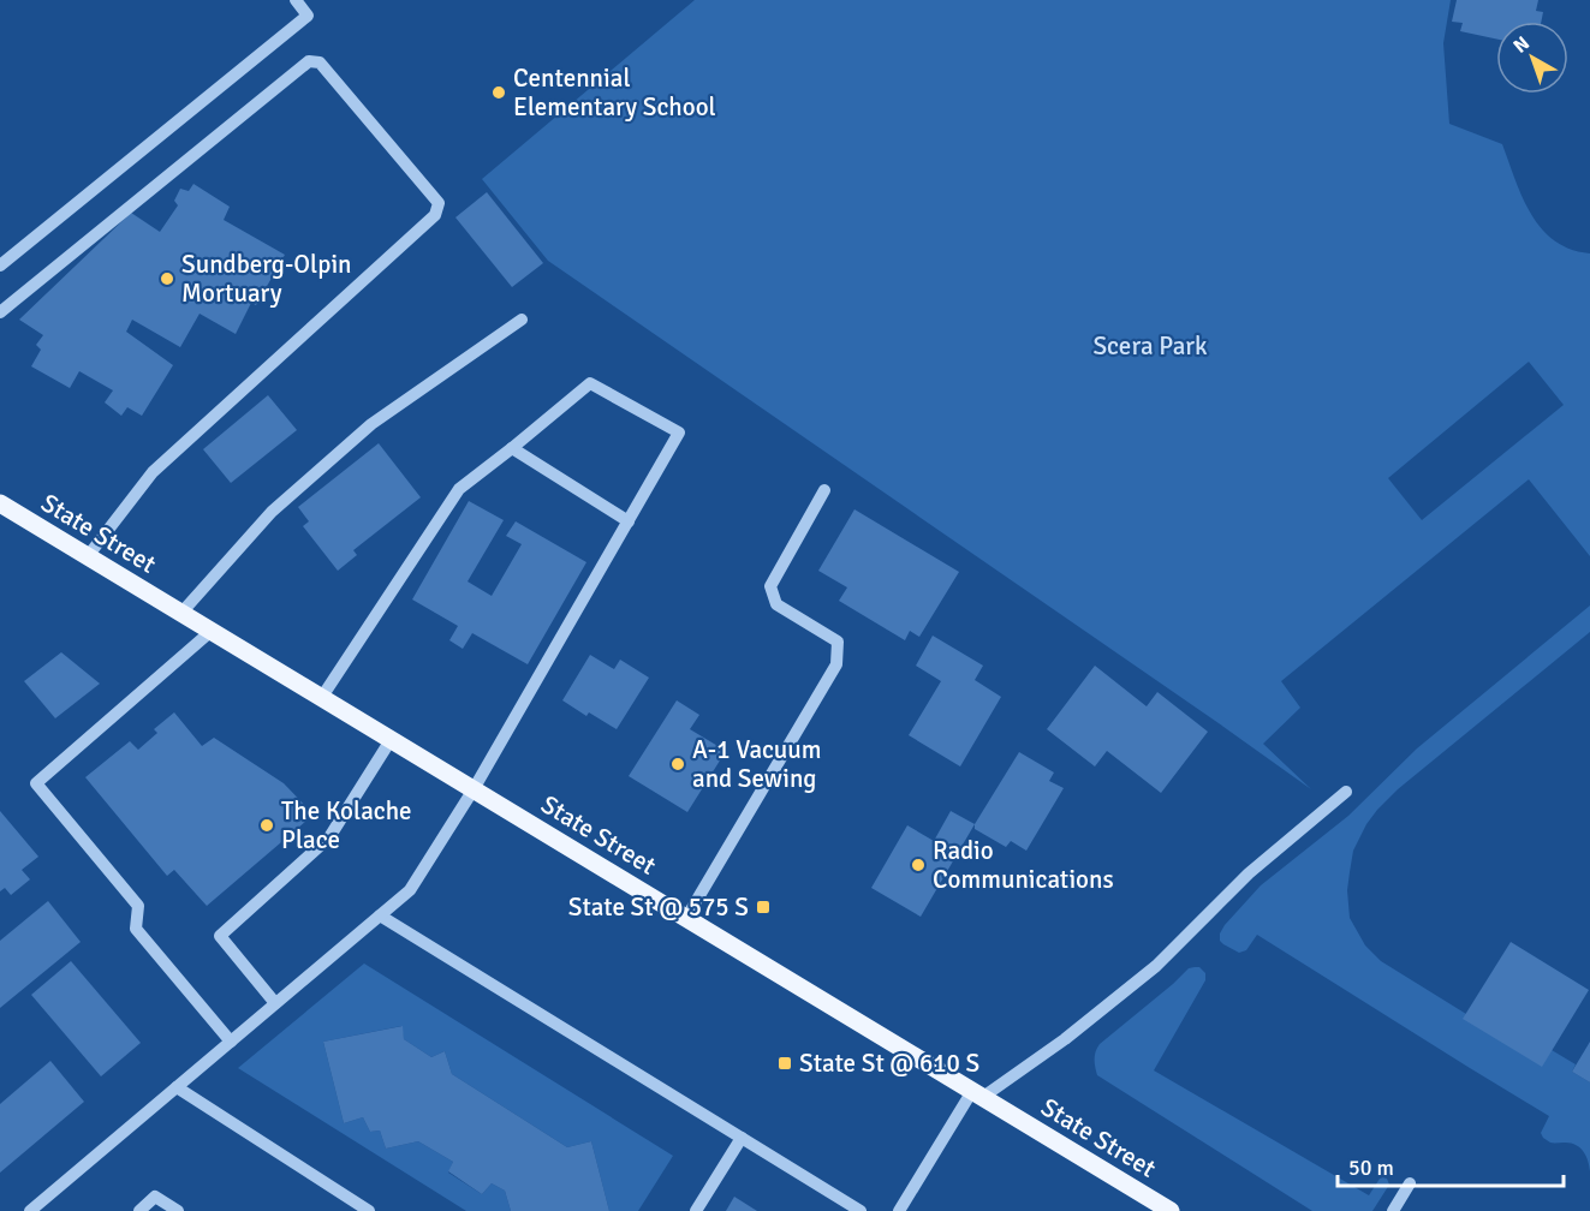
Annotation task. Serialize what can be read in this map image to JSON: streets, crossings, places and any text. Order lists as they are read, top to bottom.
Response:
{
  "streets": {
    "main road": ["State Street"]
  },
  "parks": ["Scera Park"],
  "places": {
    "other": [
      "Centennial Elementary School",
      "Sundberg-Olpin Mortuary",
      "A-1 Vacuum and Sewing",
      "The Kolache Place",
      "Radio Communications"
    ],
    "transit": ["State St @ 575 S", "State St @ 610 S"]
  },
  "scale_bar": "50 m",
  "north": "top left"
}
